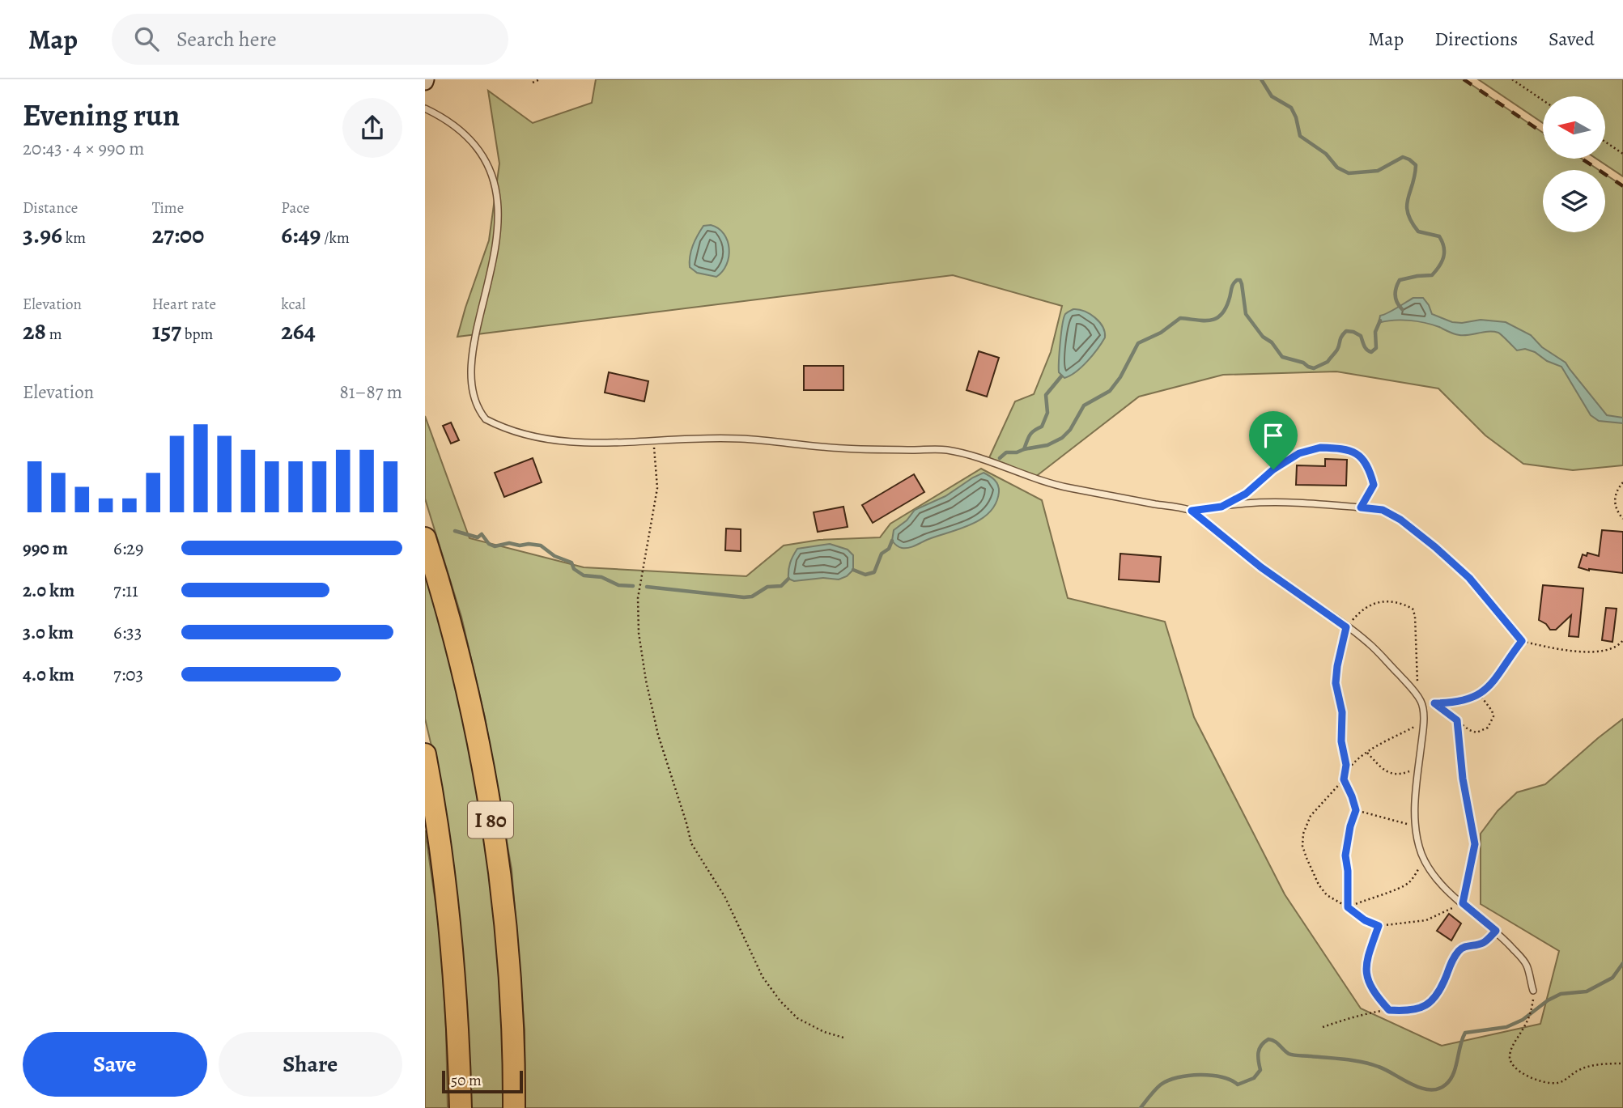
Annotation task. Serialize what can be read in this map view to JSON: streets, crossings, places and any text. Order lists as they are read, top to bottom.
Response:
{
  "streets": {
    "highway": ["I 80"]
  },
  "scale_bar": "50 m",
  "north": "left",
  "page": {
    "header": "Map",
    "search": "Search here",
    "nav": ["Map", "Directions", "Saved"],
    "heading": ["Evening run", "20:43 · 4 × 990 m"],
    "stats": [
      ["Distance", "3.96 km"],
      ["Time", "27:00"],
      ["Pace", "6:49 /km"],
      ["Elevation", "28 m"],
      ["Heart rate", "157 bpm"],
      ["kcal", "264"]
    ],
    "chart": ["Elevation", "81–87 m"],
    "list": [
      {
        "name": "990 m",
        "note": "6:29"
      },
      {
        "name": "2.0 km",
        "note": "7:11"
      },
      {
        "name": "3.0 km",
        "note": "6:33"
      },
      {
        "name": "4.0 km",
        "note": "7:03"
      }
    ],
    "buttons": ["Save", "Share"],
    "scale": "50 m"
  }
}
